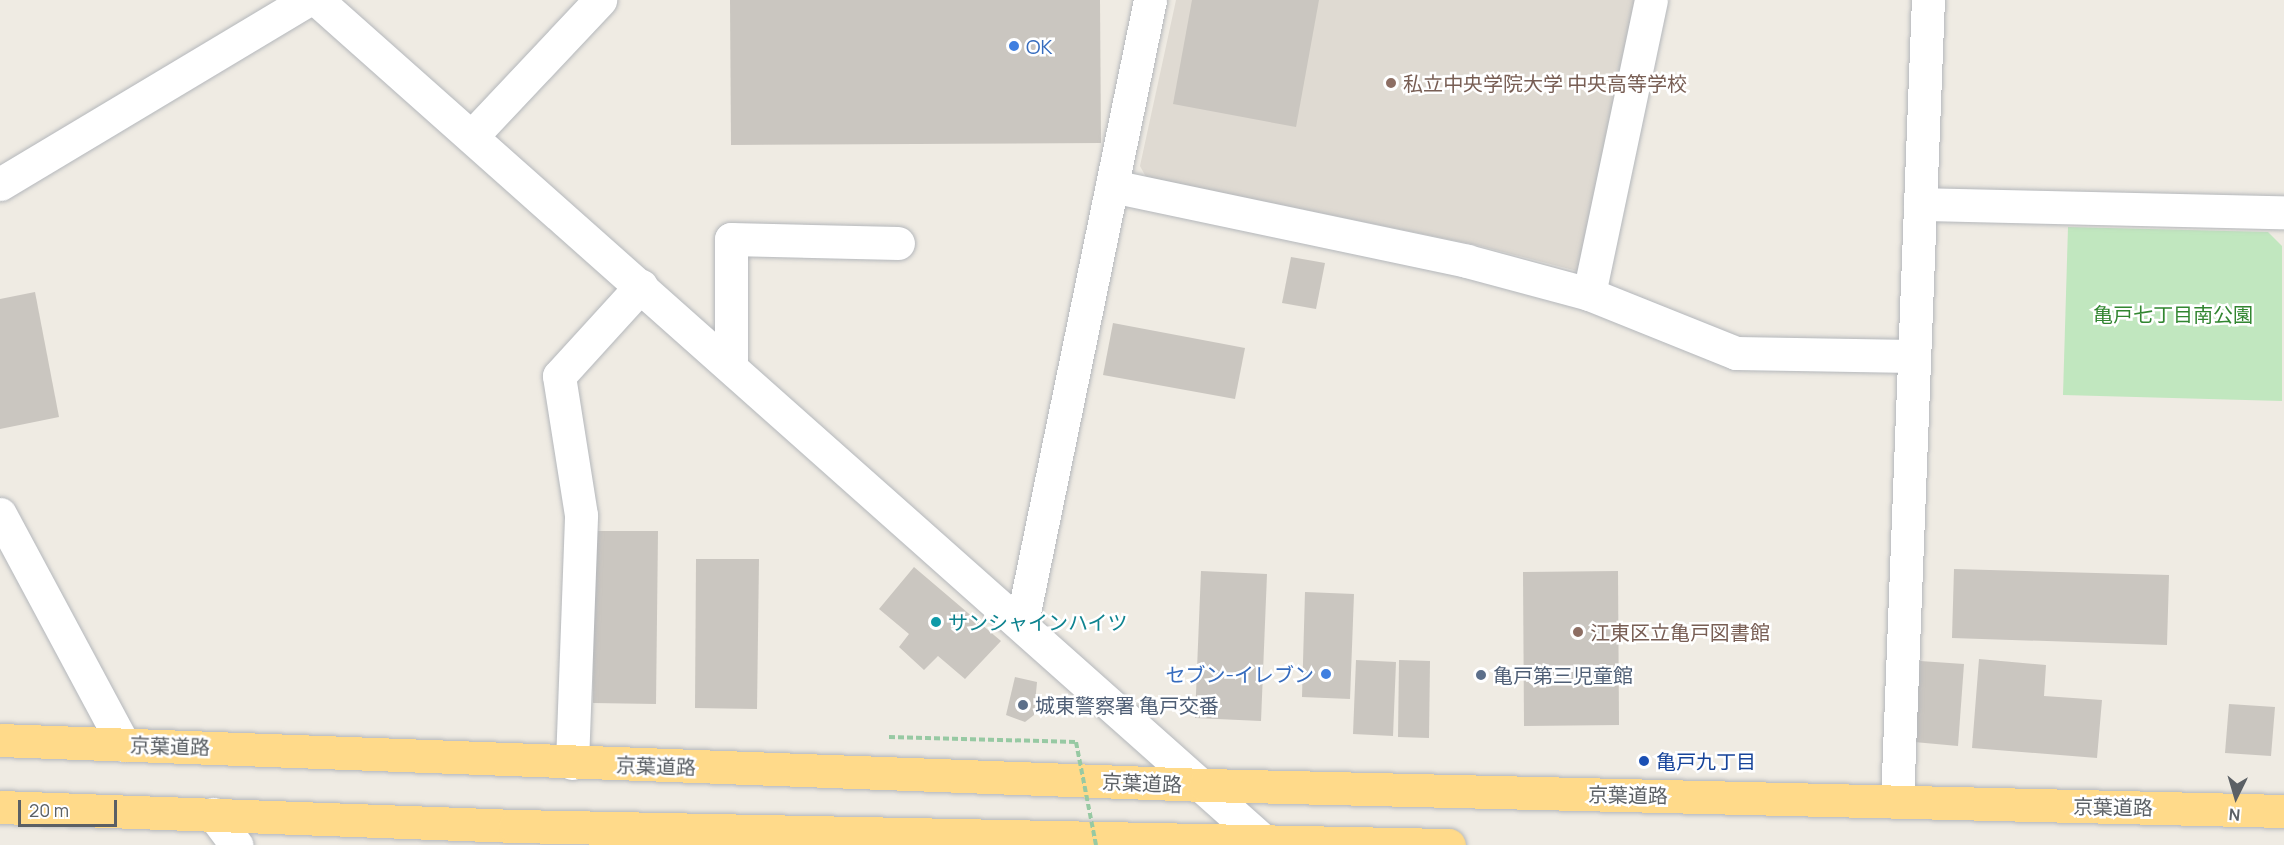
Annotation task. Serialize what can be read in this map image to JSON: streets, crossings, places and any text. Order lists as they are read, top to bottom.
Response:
{
  "streets": {
    "highway": ["京葉道路"]
  },
  "parks": ["亀戸七丁目南公園"],
  "places": [
    "OK",
    "私立中央学院大学 中央高等学校",
    "サンシャインハイツ",
    "江東区立亀戸図書館",
    "セブン-イレブン",
    "亀戸第三児童館",
    "城東警察署 亀戸交番",
    "亀戸九丁目"
  ],
  "scale_bar": "20 m",
  "north": "bottom"
}
